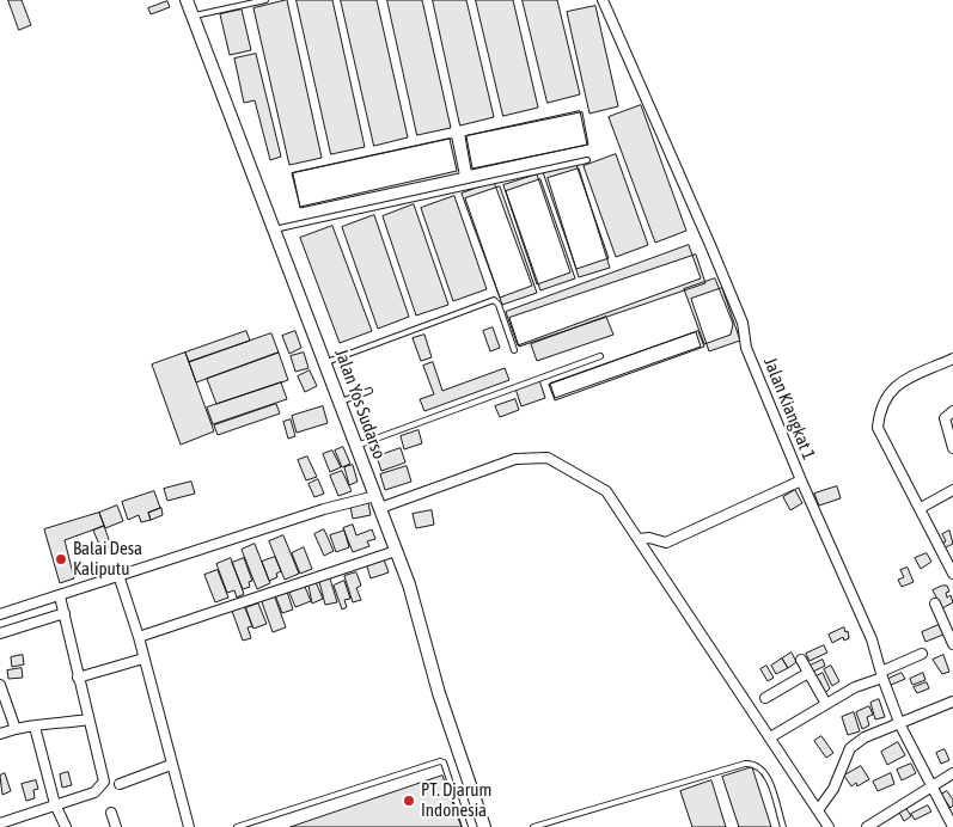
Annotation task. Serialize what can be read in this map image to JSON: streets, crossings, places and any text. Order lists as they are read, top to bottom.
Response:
{
  "streets": {
    "street": ["Jalan Yos Sudarso", "Jalan Kiangkat 1"]
  },
  "places": ["Balai Desa Kaliputu", "PT. Djarum Indonesia"]
}
